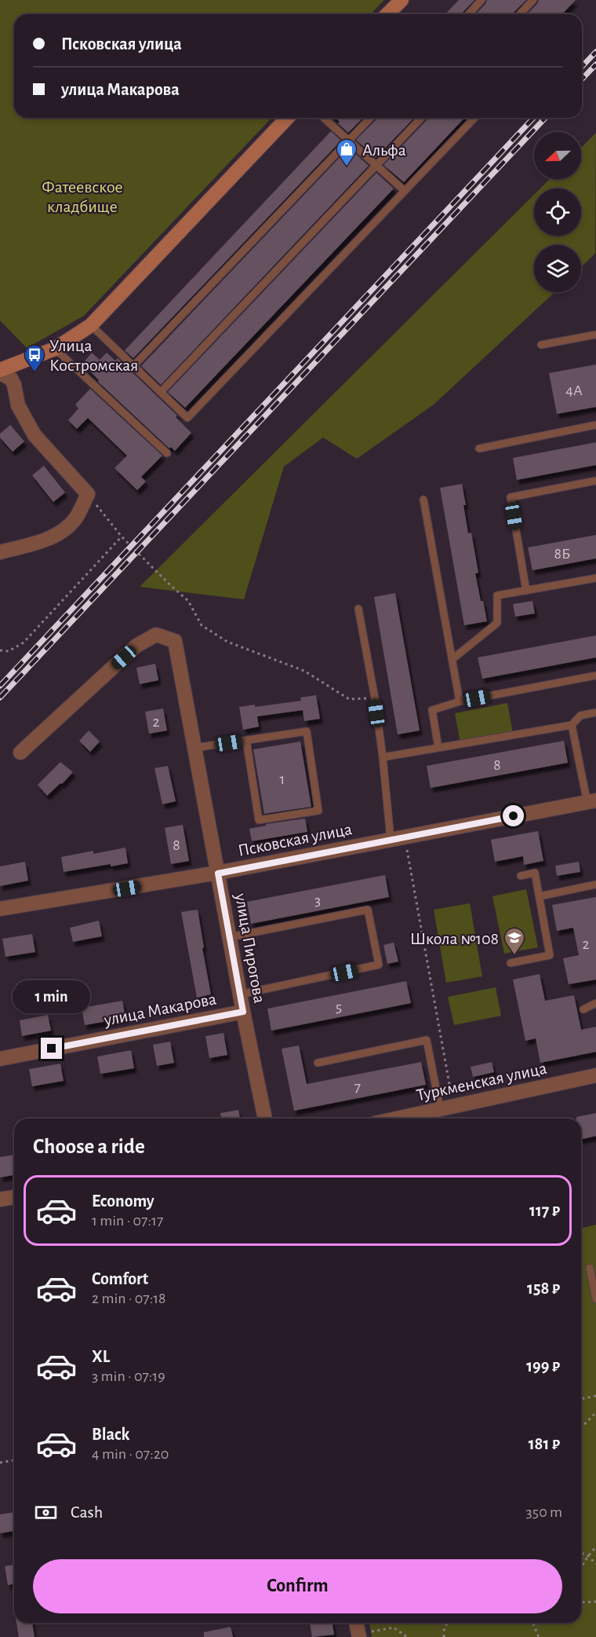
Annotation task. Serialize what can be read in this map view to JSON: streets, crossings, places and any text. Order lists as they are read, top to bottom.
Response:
{
  "streets": {
    "street": [
      "Псковская улица",
      "улица Пирогова",
      "улица Макарова",
      "Туркменская улица"
    ]
  },
  "crossings": [
    ["Псковская улица", "улица Пирогова"],
    ["улица Пирогова", "улица Макарова"]
  ],
  "parks": ["Фатеевское кладбище"],
  "places": {
    "shop": ["Альфа"],
    "bus stop": ["Улица Костромская"],
    "school or university": ["Школа №108"]
  },
  "house_numbers": [
    "4А",
    "8Б",
    "2",
    "8",
    "1",
    "8",
    "3",
    "2",
    "5",
    "7"
  ],
  "north": "left",
  "page": {
    "banner": ["Псковская улица", "улица Макарова"],
    "bubble": "1 min",
    "heading": "Choose a ride",
    "list": [
      {
        "name": "Economy",
        "note": "1 min · 07:17",
        "value": "117 ₽"
      },
      {
        "name": "Comfort",
        "note": "2 min · 07:18",
        "value": "158 ₽"
      },
      {
        "name": "XL",
        "note": "3 min · 07:19",
        "value": "199 ₽"
      },
      {
        "name": "Black",
        "note": "4 min · 07:20",
        "value": "181 ₽"
      }
    ],
    "pay": ["Cash", "350 m"],
    "buttons": "Confirm"
  }
}
